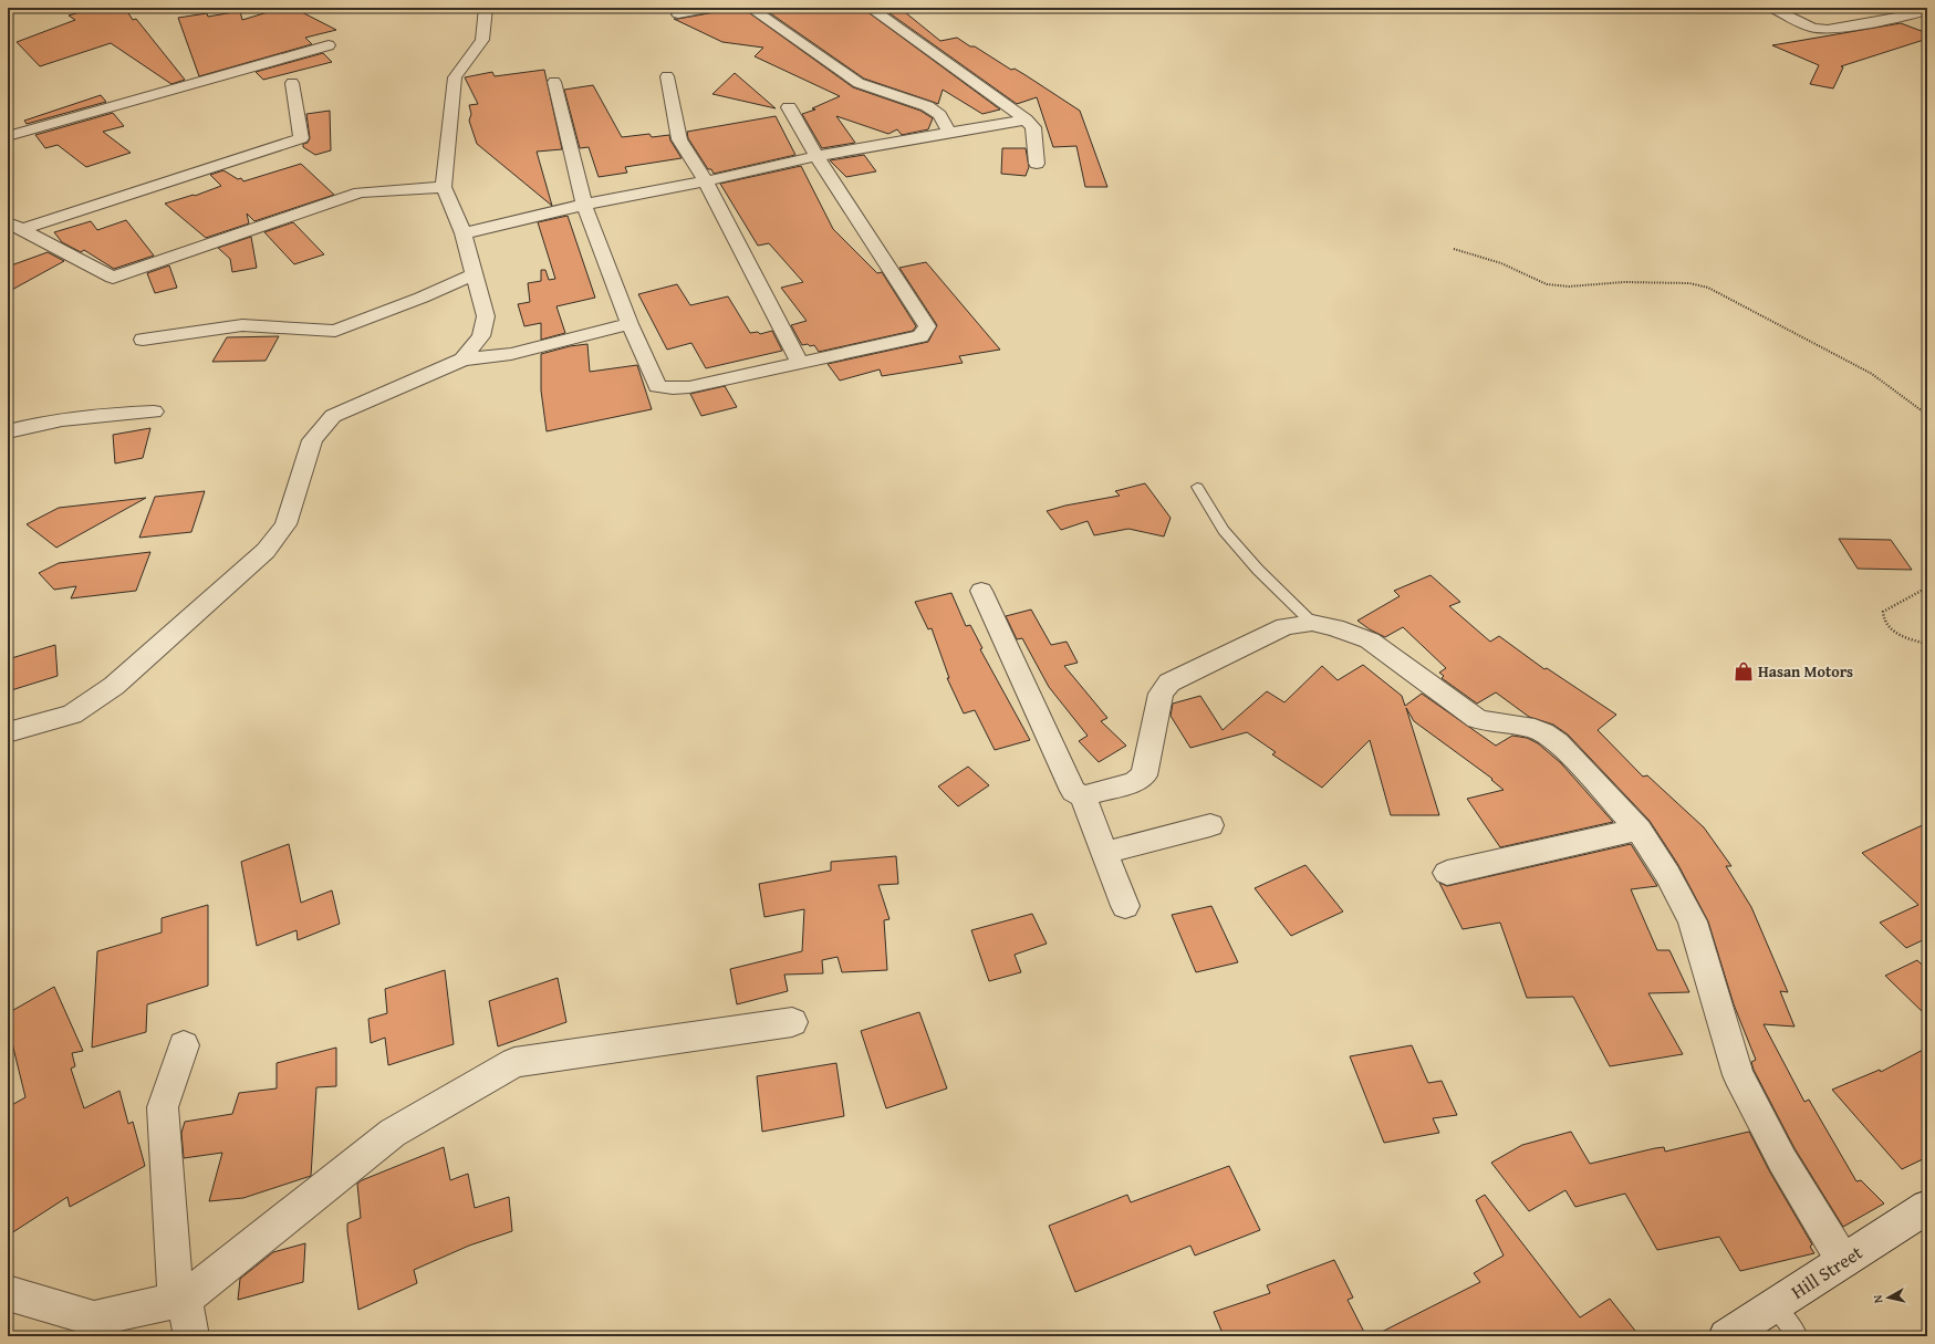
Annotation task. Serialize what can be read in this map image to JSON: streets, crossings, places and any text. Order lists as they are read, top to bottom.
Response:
{
  "streets": {
    "street": ["Hill Street"]
  },
  "places": {
    "shop": ["Hasan Motors"]
  },
  "north": "left"
}
